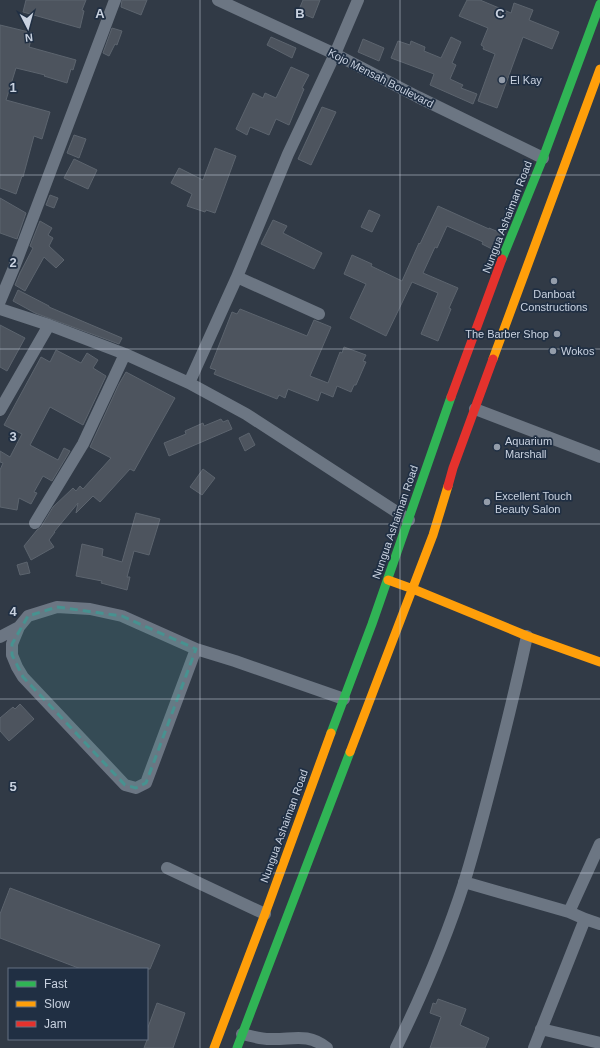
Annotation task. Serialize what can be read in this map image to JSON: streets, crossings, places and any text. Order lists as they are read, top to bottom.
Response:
{
  "streets": {
    "main road": ["Nungua Ashaiman Road"],
    "street": ["Kojo Mensah Boulevard"]
  },
  "crossings": [
    ["Kojo Mensah Boulevard", "Nungua Ashaiman Road"]
  ],
  "places": [
    "El Kay",
    "Danboat Constructions",
    "The Barber Shop",
    "Wokos",
    "Aquarium Marshall",
    "Excellent Touch Beauty Salon"
  ],
  "legend": ["Fast", "Slow", "Jam"],
  "north": "bottom",
  "grid": {
    "columns": ["A", "B", "C"],
    "rows": [
      "1",
      "2",
      "3",
      "4",
      "5"
    ]
  }
}
